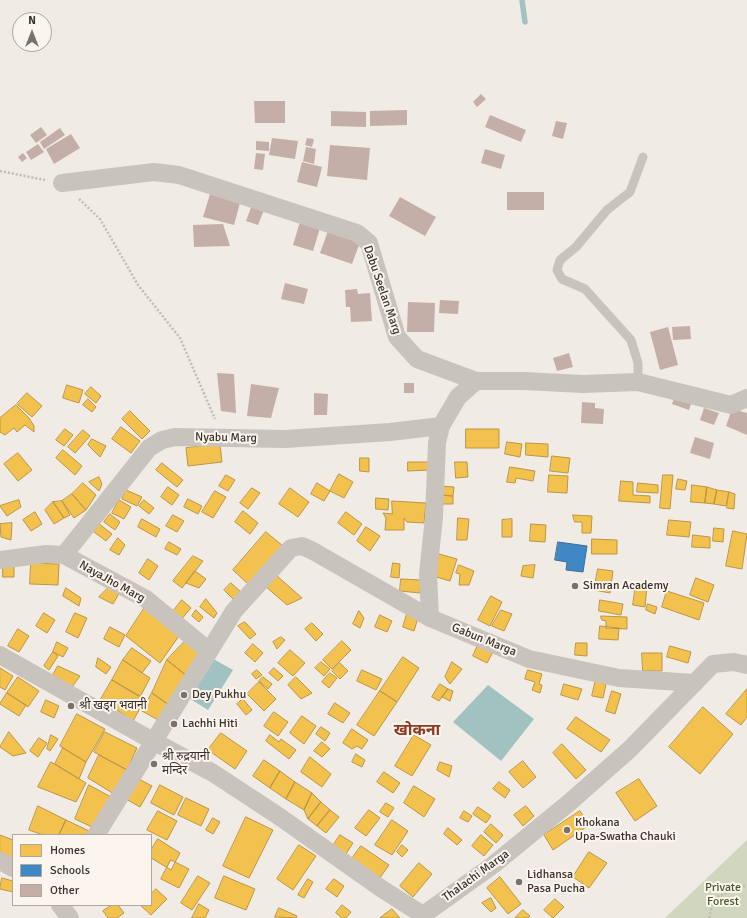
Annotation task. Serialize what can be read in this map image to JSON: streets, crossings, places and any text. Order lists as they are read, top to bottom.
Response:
{
  "streets": {
    "street": [
      "Dabu Seelan Marg",
      "Nyabu Marg",
      "NayaJho Marg",
      "Gabun Marga",
      "Thalachi Marga"
    ]
  },
  "crossings": [
    ["Nyabu Marg", "NayaJho Marg"],
    ["NayaJho Marg", "Gabun Marga"],
    ["Gabun Marga", "Thalachi Marga"]
  ],
  "districts": ["खोकना"],
  "parks": ["Private Forest"],
  "places": [
    "Simran Academy",
    "Dey Pukhu",
    "श्री खड्ग भवानी",
    "Lachhi Hiti",
    "श्री रुद्रयानी मन्दिर",
    "Khokana Upa-Swatha Chauki",
    "Lidhansa Pasa Pucha"
  ],
  "legend": ["Homes", "Schools", "Other"],
  "north": "top"
}
